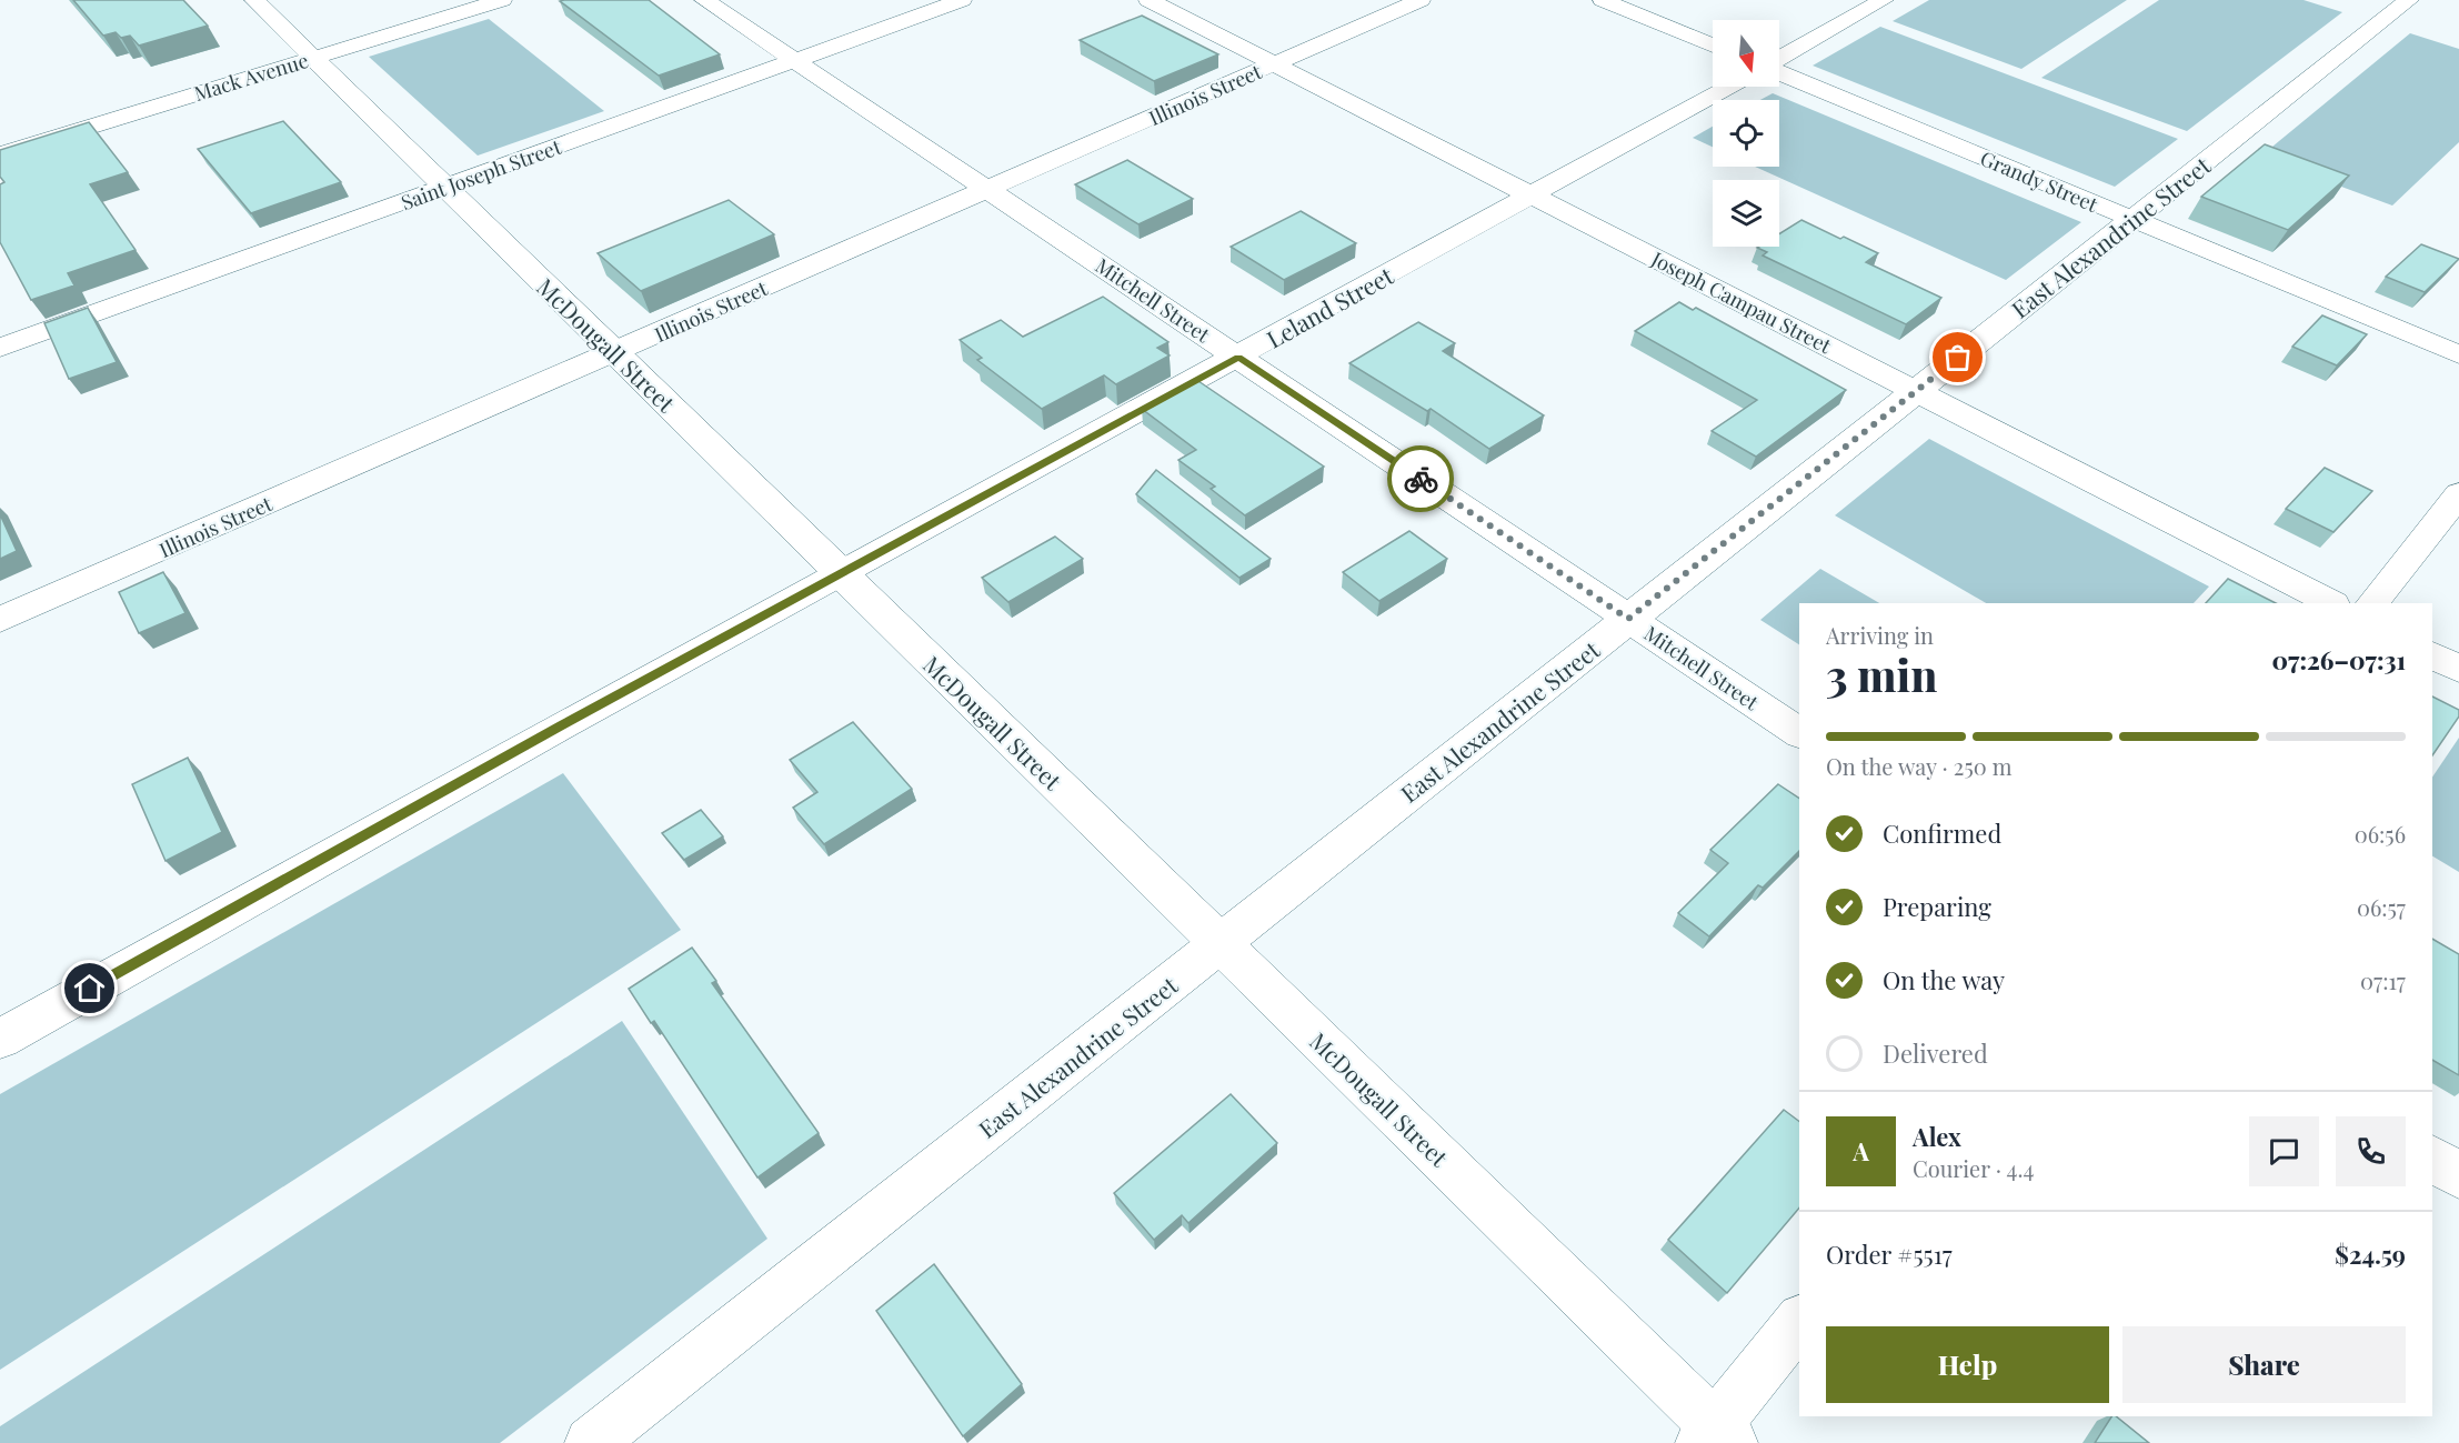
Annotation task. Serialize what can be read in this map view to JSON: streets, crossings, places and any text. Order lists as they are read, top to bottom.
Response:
{
  "streets": {
    "street": [
      "Mack Avenue",
      "Illinois Street",
      "Saint Joseph Street",
      "Grandy Street",
      "East Alexandrine Street",
      "Mitchell Street",
      "Joseph Campau Street",
      "Leland Street",
      "McDougall Street"
    ]
  },
  "crossings": [
    ["Mack Avenue", "McDougall Street"],
    ["Illinois Street", "Mitchell Street"],
    ["Illinois Street", "Joseph Campau Street"],
    ["Illinois Street", "McDougall Street"],
    ["Saint Joseph Street", "Mitchell Street"],
    ["Saint Joseph Street", "McDougall Street"],
    ["Grandy Street", "East Alexandrine Street"],
    ["East Alexandrine Street", "Mitchell Street"],
    ["East Alexandrine Street", "Joseph Campau Street"],
    ["East Alexandrine Street", "McDougall Street"],
    ["Mitchell Street", "Leland Street"],
    ["Joseph Campau Street", "Leland Street"],
    ["Leland Street", "McDougall Street"]
  ],
  "north": "bottom",
  "page": {
    "heading": ["3 min", "Arriving in", "07:26–07:31"],
    "panel": [
      "Alex",
      "Courier · 4.4",
      "Order #5517",
      "$24.59"
    ],
    "bar": "On the way · 250 m",
    "list": [
      ["Confirmed", "06:56"],
      ["Preparing", "06:57"],
      ["On the way", "07:17"],
      "Delivered"
    ],
    "round": "A",
    "buttons": ["Help", "Share"]
  }
}
